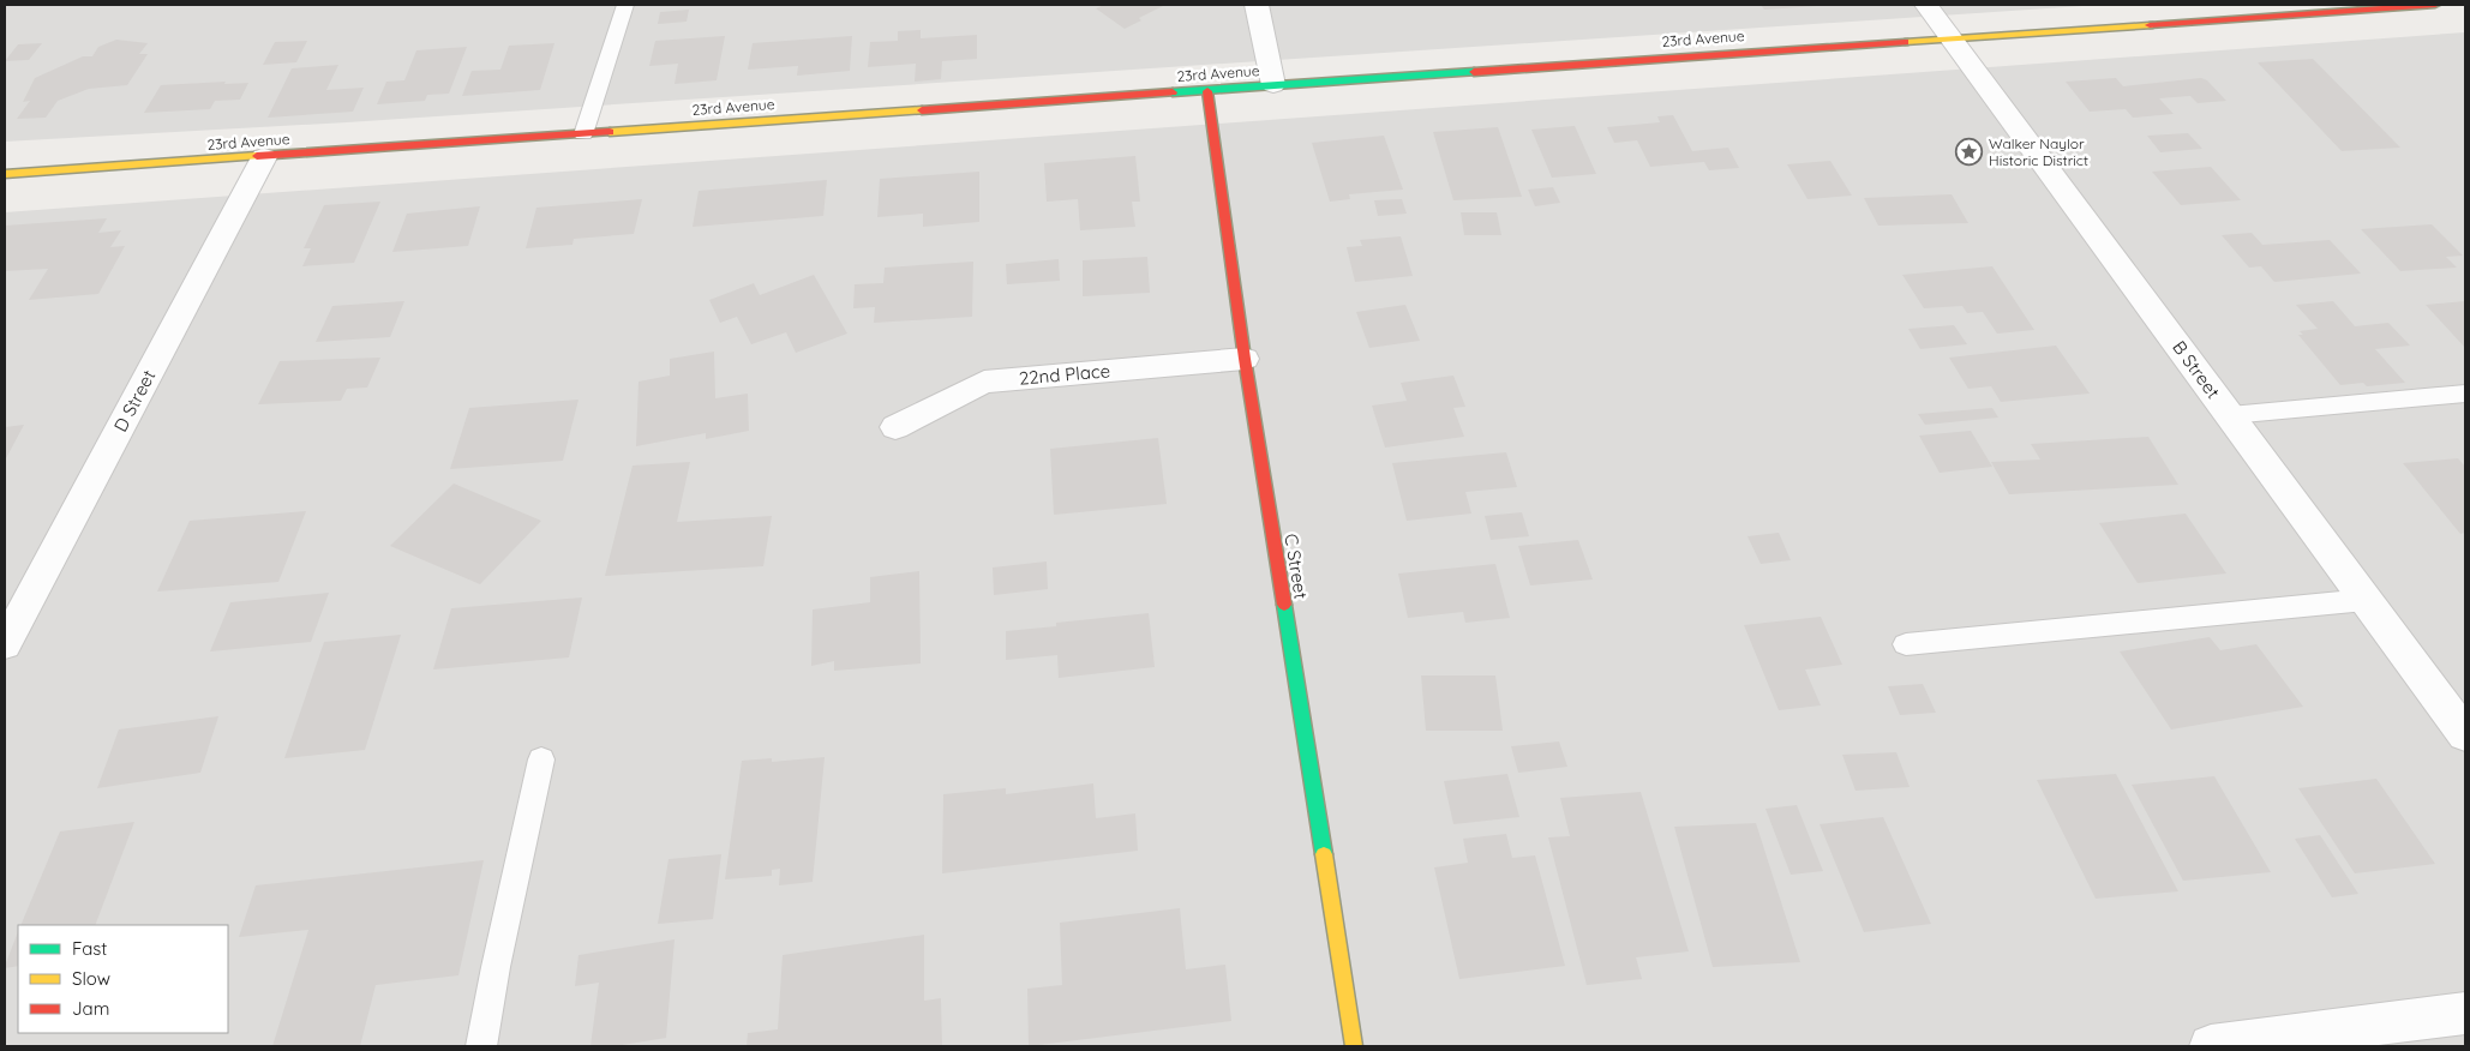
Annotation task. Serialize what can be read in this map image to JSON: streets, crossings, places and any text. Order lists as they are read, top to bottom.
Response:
{
  "streets": {
    "street": [
      "23rd Avenue",
      "B Street",
      "22nd Place",
      "D Street",
      "C Street"
    ]
  },
  "crossings": [
    ["23rd Avenue", "B Street"],
    ["23rd Avenue", "D Street"],
    ["23rd Avenue", "C Street"],
    ["22nd Place", "C Street"]
  ],
  "places": {
    "place": ["Walker Naylor Historic District"]
  },
  "legend": ["Fast", "Slow", "Jam"]
}
